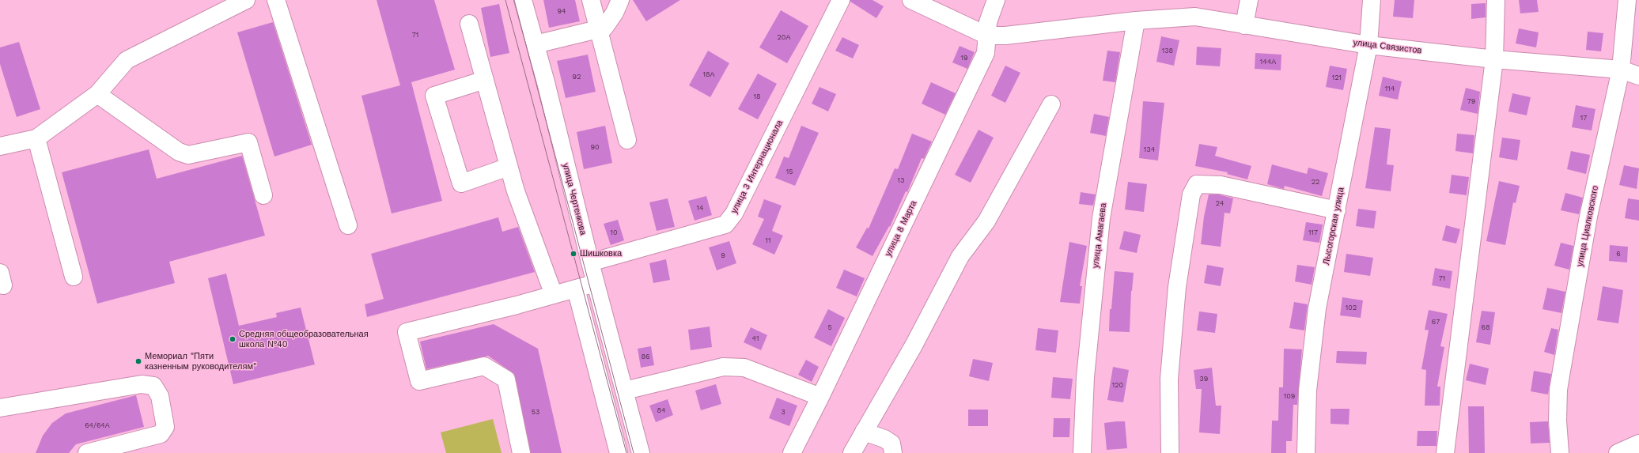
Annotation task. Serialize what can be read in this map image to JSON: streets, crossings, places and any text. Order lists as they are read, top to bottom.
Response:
{
  "streets": {
    "street": [
      "улица Связистов",
      "улица 3 Интернационала",
      "улица Чертенкова",
      "Лысогорская улица",
      "улица Циалковского",
      "улица 8 Марта",
      "улица Амагаева"
    ]
  },
  "crossings": [
    ["улица Связистов", "Лысогорская улица"],
    ["улица Связистов", "улица Циалковского"],
    ["улица Связистов", "улица 8 Марта"],
    ["улица Связистов", "улица Амагаева"],
    ["улица 3 Интернационала", "улица Чертенкова"]
  ],
  "places": ["Шишковка", "Средняя общеобразовательная школа №40", "Мемориал \"Пяти казненным руководителям\""],
  "house_numbers": [
    "94",
    "71",
    "20А",
    "138",
    "19",
    "144А",
    "18А",
    "92",
    "121",
    "114",
    "18",
    "79",
    "17",
    "90",
    "134",
    "15",
    "13",
    "22",
    "24",
    "14",
    "10",
    "117",
    "11",
    "6",
    "9",
    "71",
    "102",
    "67",
    "5",
    "68",
    "41",
    "86",
    "39",
    "120",
    "109",
    "84",
    "53",
    "3",
    "64/64А"
  ]
}
